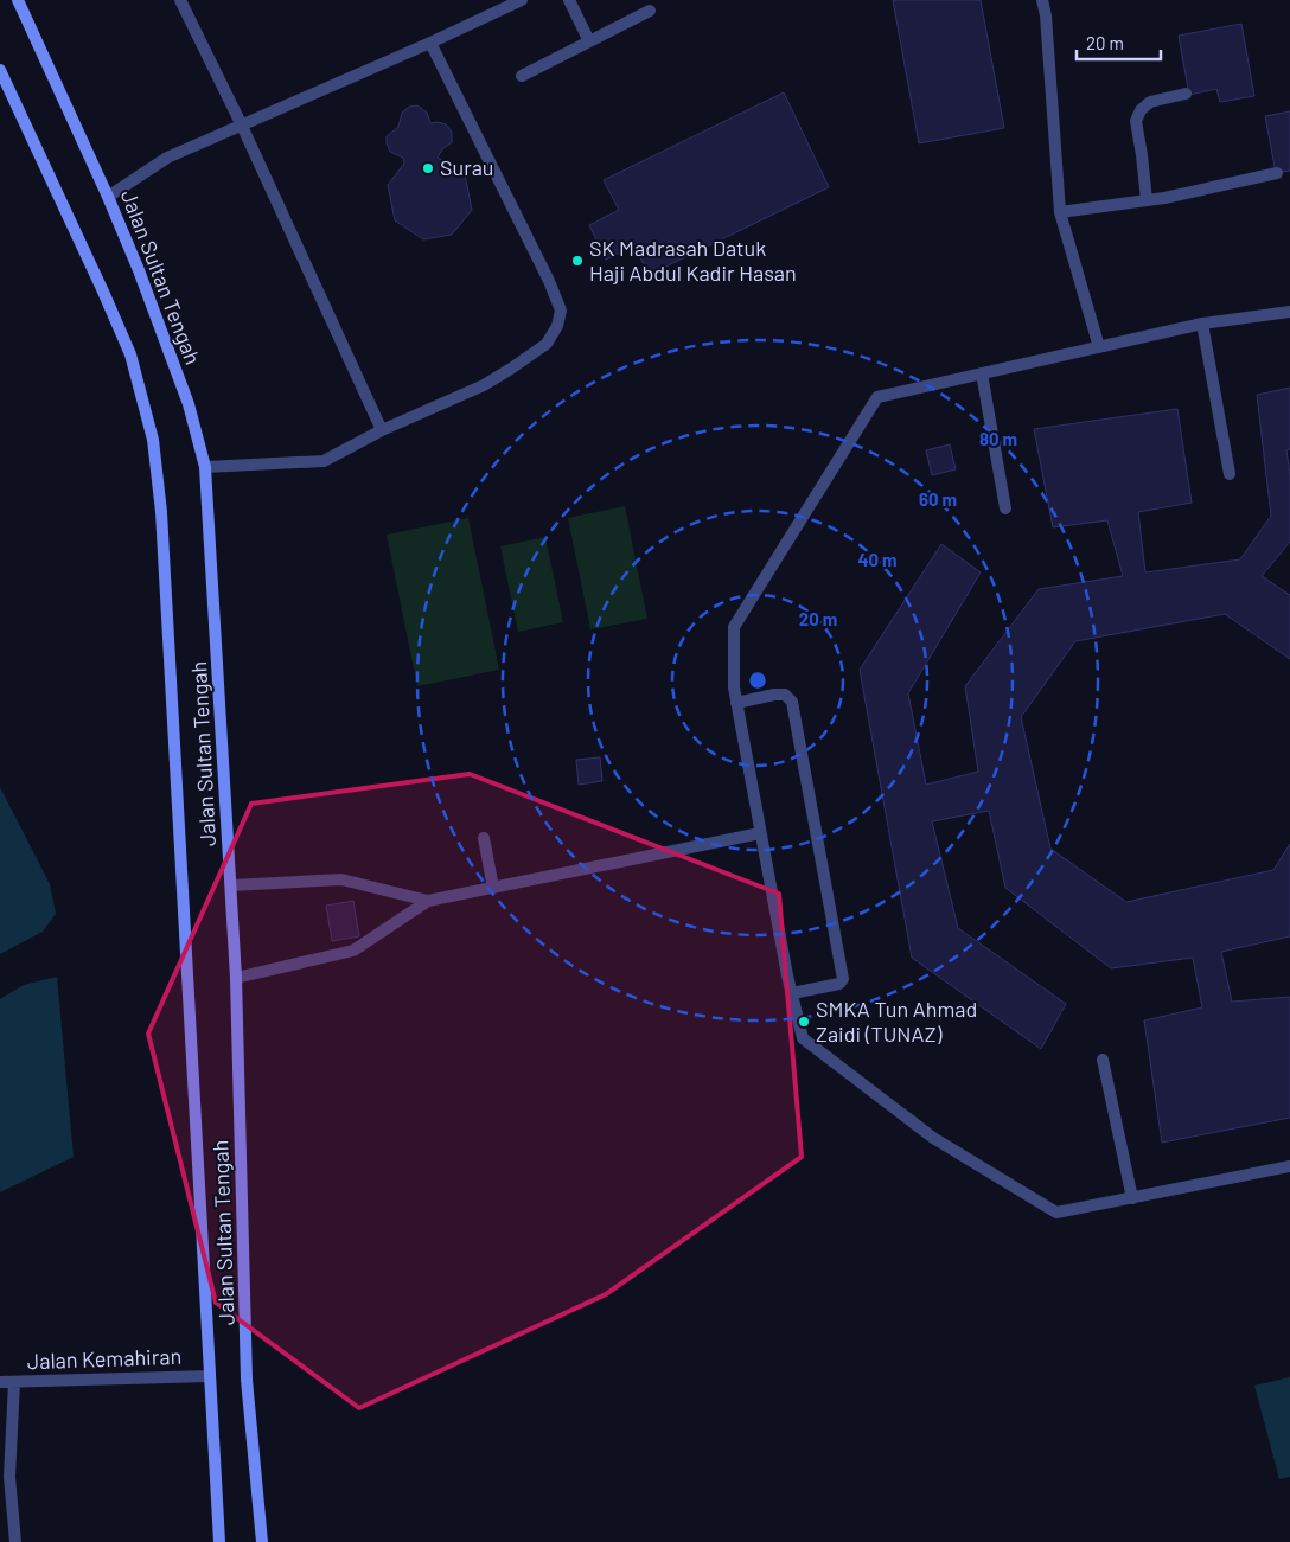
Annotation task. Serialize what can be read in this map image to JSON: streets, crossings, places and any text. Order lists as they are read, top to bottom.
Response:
{
  "streets": {
    "main road": ["Jalan Sultan Tengah"],
    "lane": ["Jalan Kemahiran"]
  },
  "crossings": [
    ["Jalan Sultan Tengah", "Jalan Kemahiran"]
  ],
  "places": ["Surau", "SK Madrasah Datuk Haji Abdul Kadir Hasan", "SMKA Tun Ahmad Zaidi (TUNAZ)"],
  "scale_bar": "20 m",
  "rings": [
    "80 m",
    "60 m",
    "40 m",
    "20 m"
  ]
}
